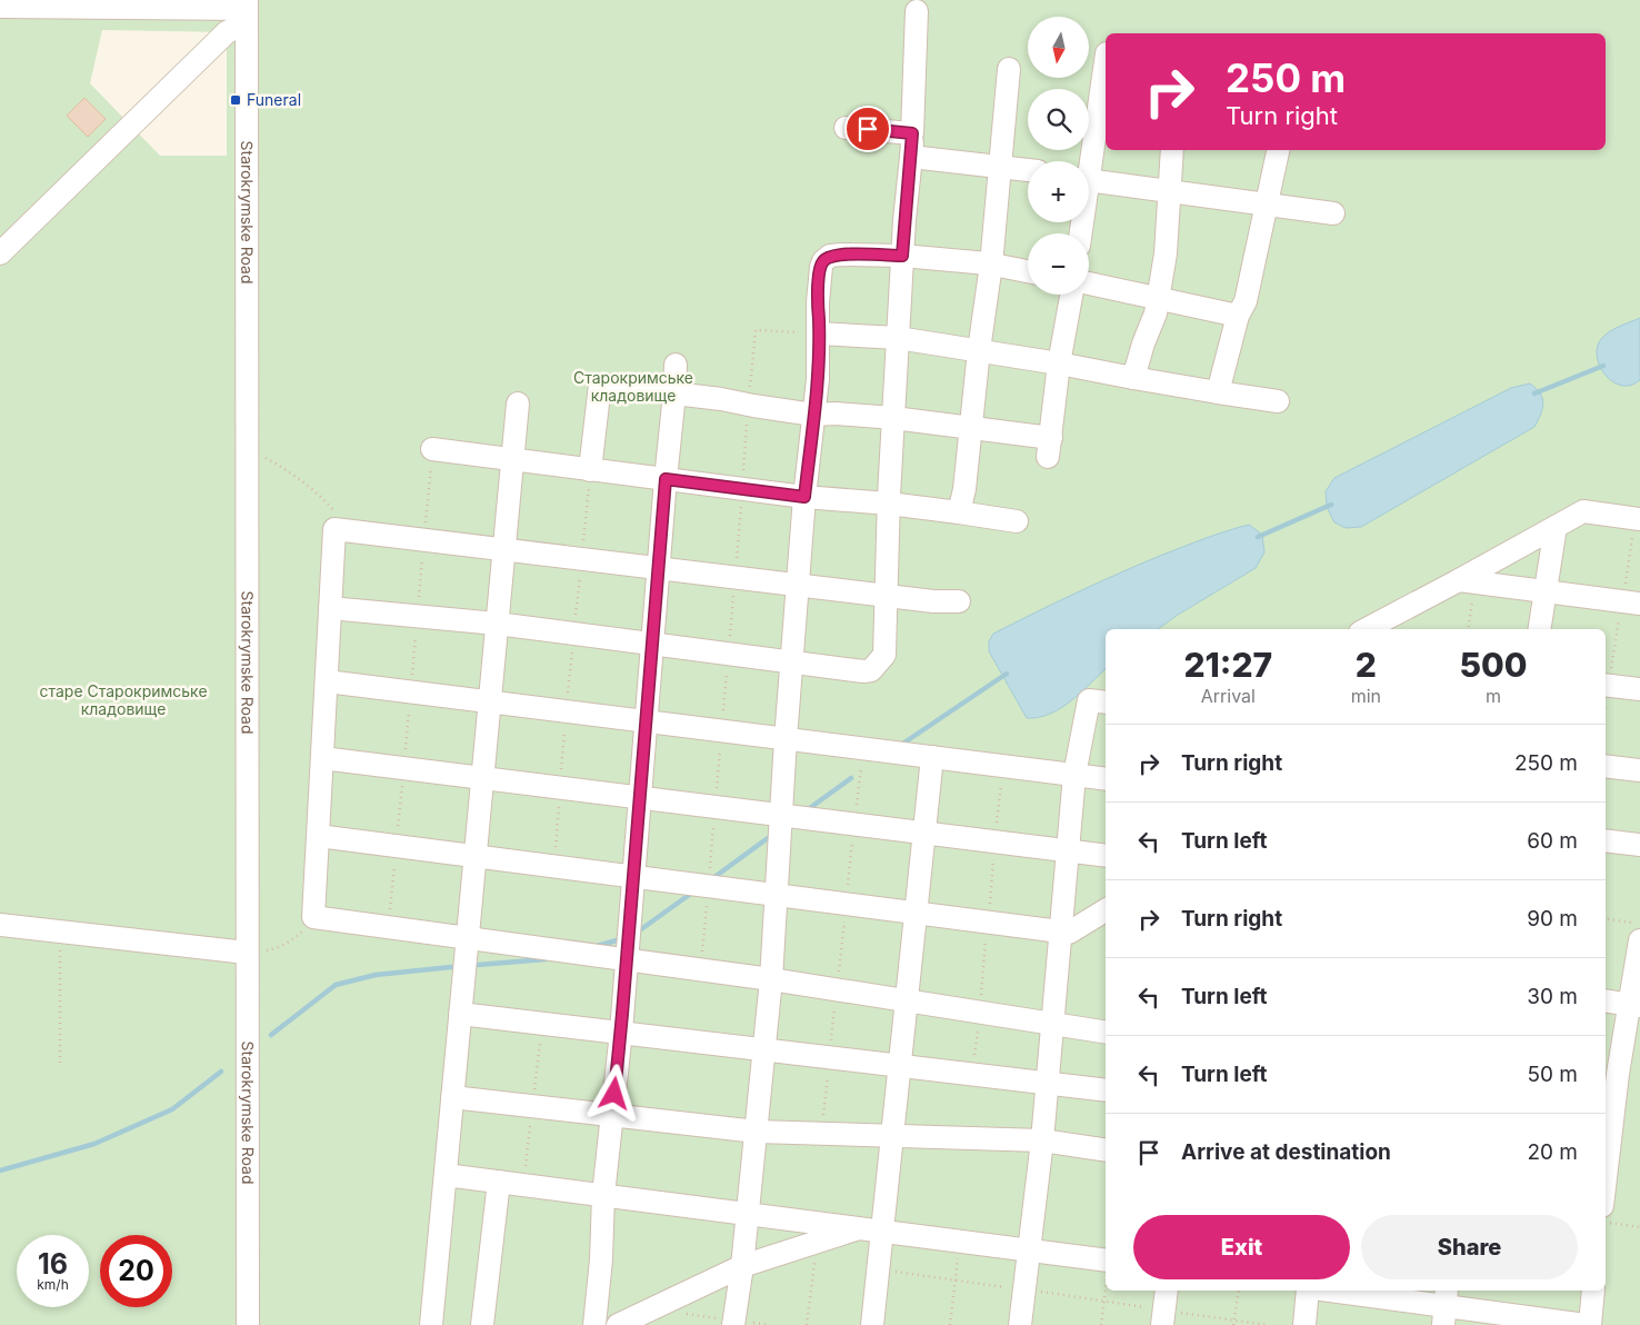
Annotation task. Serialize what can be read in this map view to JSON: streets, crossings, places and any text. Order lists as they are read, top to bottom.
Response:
{
  "streets": {
    "street": ["Starokrymske Road"]
  },
  "parks": ["Старокримське кладовище", "старе Старокримське кладовище"],
  "places": {
    "transit": ["Funeral"]
  },
  "north": "bottom",
  "page": {
    "map_buttons": ["+", "−"],
    "turn": ["250 m", "Turn right"],
    "eta": [
      "21:27",
      "Arrival",
      "2",
      "min",
      "500",
      "m"
    ],
    "list": [
      {
        "name": "Turn right",
        "value": "250 m"
      },
      {
        "name": "Turn left",
        "value": "60 m"
      },
      {
        "name": "Turn right",
        "value": "90 m"
      },
      {
        "name": "Turn left",
        "value": "30 m"
      },
      {
        "name": "Turn left",
        "value": "50 m"
      },
      {
        "name": "Arrive at destination",
        "value": "20 m"
      }
    ],
    "buttons": ["Exit", "Share"],
    "speed": "16 km/h",
    "limit": "20"
  }
}
